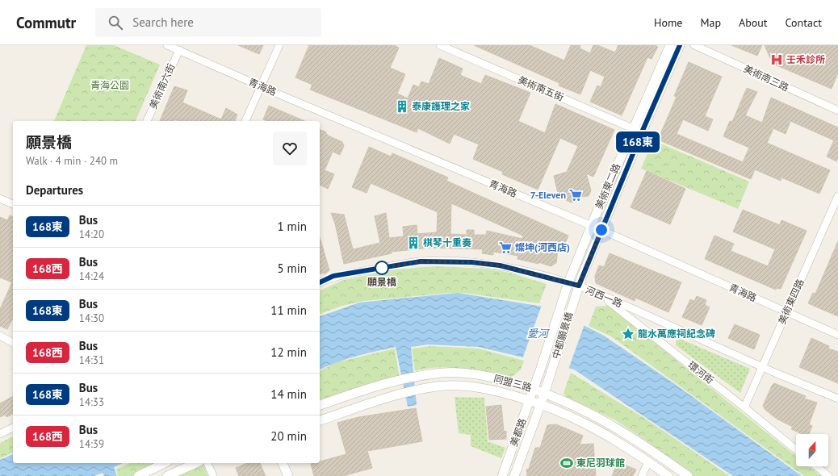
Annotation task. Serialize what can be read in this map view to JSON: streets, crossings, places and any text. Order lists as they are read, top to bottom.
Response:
{
  "streets": {
    "street": [
      "美術南三路",
      "美術南六街",
      "青海路",
      "美術南五街",
      "美術東二路",
      "河西一路",
      "美術東四路",
      "中都願景橋",
      "環河街",
      "同盟三路",
      "美都路"
    ]
  },
  "crossings": [
    ["美術南六街", "青海路"],
    ["青海路", "美術東二路"],
    ["青海路", "美術東四路"],
    ["美術南五街", "美術東二路"],
    ["美術東二路", "河西一路"],
    ["美術東二路", "中都願景橋"],
    ["河西一路", "美術東四路"],
    ["河西一路", "環河街"],
    ["美術東四路", "環河街"],
    ["中都願景橋", "同盟三路"],
    ["中都願景橋", "美都路"],
    ["同盟三路", "美都路"]
  ],
  "water": ["愛河"],
  "parks": ["青海公園"],
  "places": {
    "hospital": ["壬禾診所"],
    "building": ["泰康護理之家", "棋琴十重奏"],
    "supermarket": ["7-Eleven", "燦坤(河西店)"],
    "other": ["願景橋"],
    "place": ["龍水萬應祠紀念碑"],
    "sports": ["東尼羽球館"]
  },
  "lines": ["bus line 168東"],
  "north": "top",
  "page": {
    "header": "Commutr",
    "search": "Search here",
    "nav": [
      "Home",
      "Map",
      "About",
      "Contact"
    ],
    "on_map": "168東",
    "heading": [
      ["願景橋", "Walk · 4 min · 240 m"],
      "Departures"
    ],
    "list": [
      {
        "mark": "168東",
        "name": "Bus",
        "note": "14:20",
        "value": "1 min"
      },
      {
        "mark": "168西",
        "name": "Bus",
        "note": "14:24",
        "value": "5 min"
      },
      {
        "mark": "168東",
        "name": "Bus",
        "note": "14:30",
        "value": "11 min"
      },
      {
        "mark": "168西",
        "name": "Bus",
        "note": "14:31",
        "value": "12 min"
      },
      {
        "mark": "168東",
        "name": "Bus",
        "note": "14:33",
        "value": "14 min"
      },
      {
        "mark": "168西",
        "name": "Bus",
        "note": "14:39",
        "value": "20 min"
      }
    ]
  }
}
